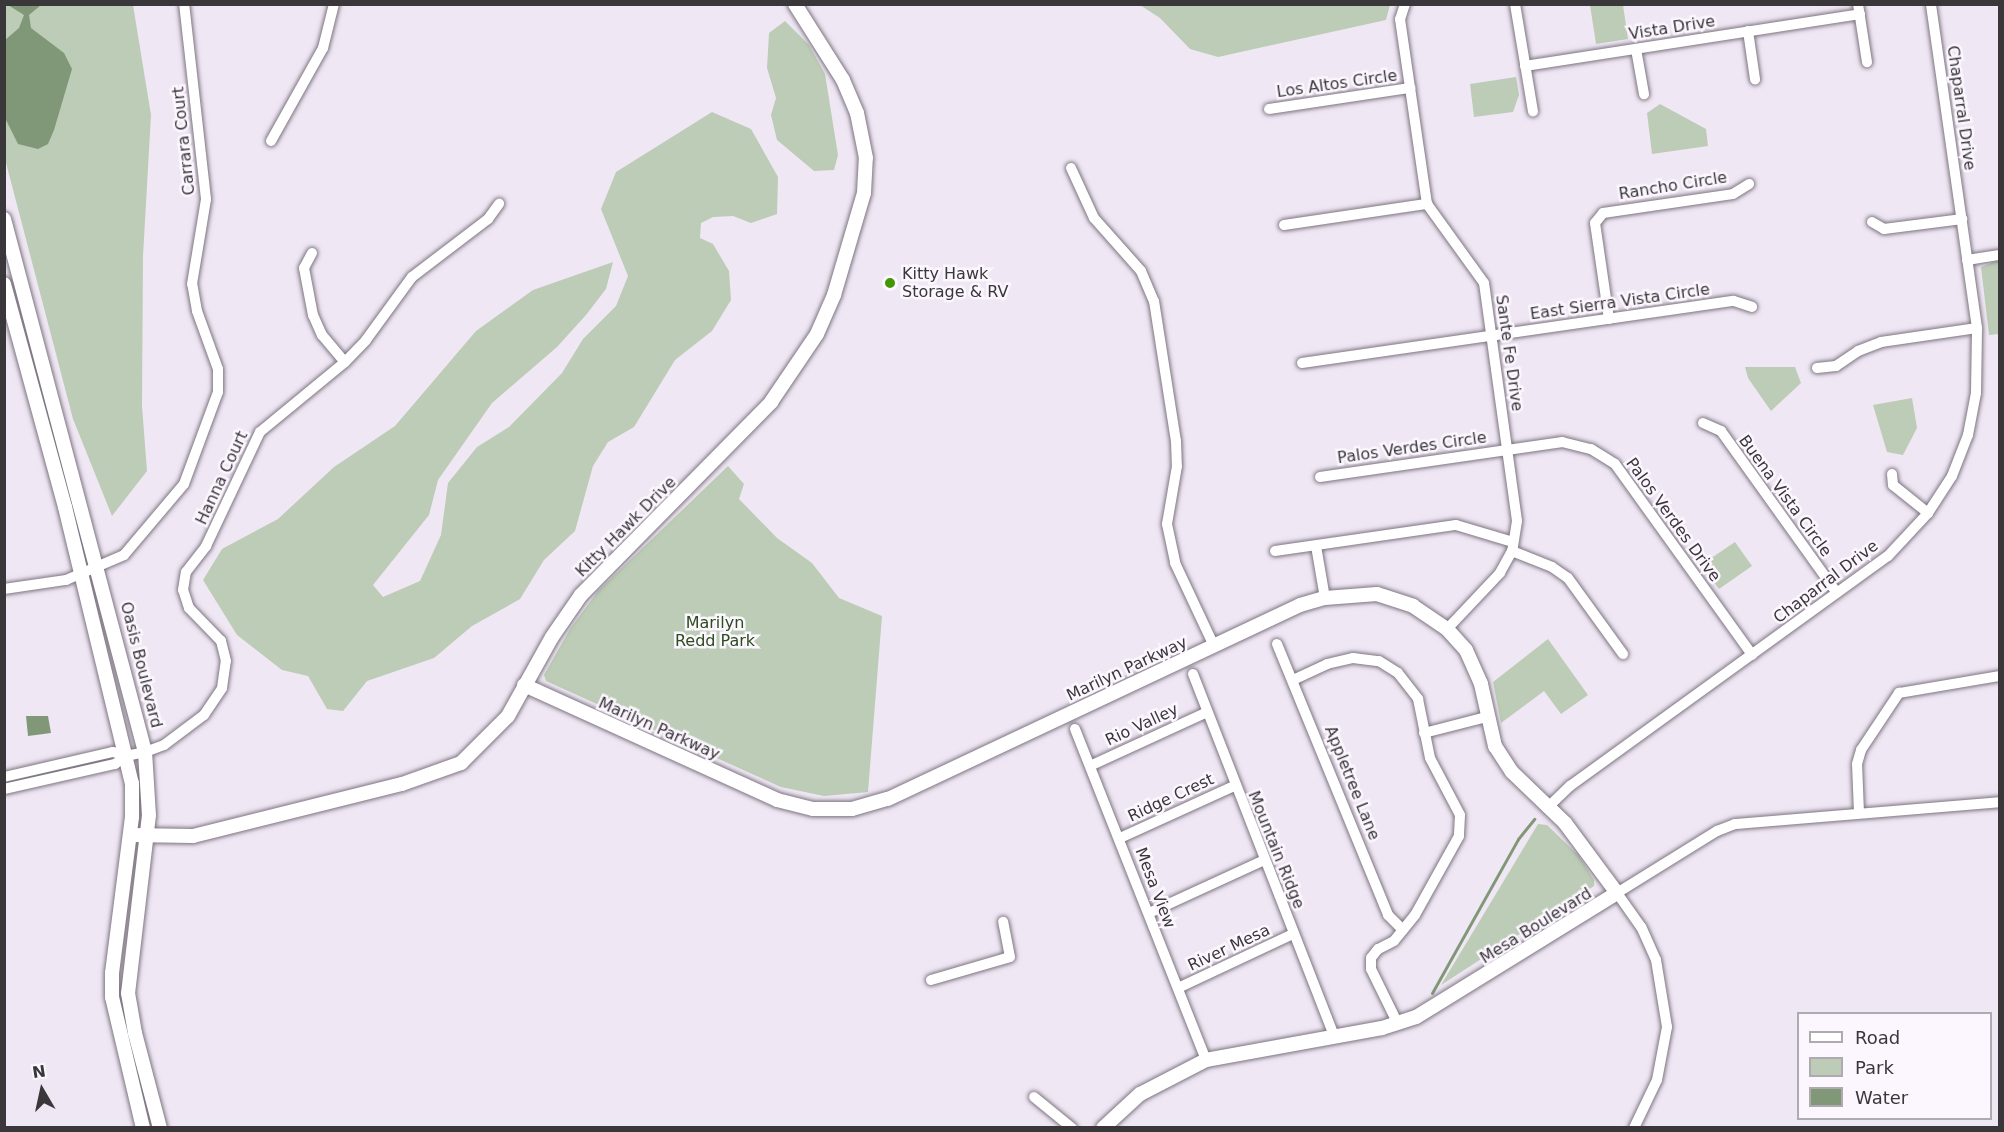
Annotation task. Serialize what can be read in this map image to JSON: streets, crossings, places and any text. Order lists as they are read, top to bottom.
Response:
{
  "streets": {
    "street": [
      "Vista Drive",
      "Los Altos Circle",
      "Chaparral Drive",
      "Carrara Court",
      "Rancho Circle",
      "East Sierra Vista Circle",
      "Sante Fe Drive",
      "Palos Verdes Circle",
      "Hanna Court",
      "Buena Vista Circle",
      "Palos Verdes Drive",
      "Kitty Hawk Drive",
      "Oasis Boulevard",
      "Marilyn Parkway",
      "Rio Valley",
      "Appletree Lane",
      "Ridge Crest",
      "Mountain Ridge",
      "Mesa View",
      "Mesa Boulevard",
      "River Mesa"
    ]
  },
  "crossings": [
    ["Los Altos Circle", "Sante Fe Drive"],
    ["Chaparral Drive", "Buena Vista Circle"],
    ["Chaparral Drive", "Palos Verdes Drive"],
    ["Chaparral Drive", "Marilyn Parkway"],
    ["Carrara Court", "Oasis Boulevard"],
    ["Rancho Circle", "East Sierra Vista Circle"],
    ["East Sierra Vista Circle", "Sante Fe Drive"],
    ["Sante Fe Drive", "Palos Verdes Circle"],
    ["Sante Fe Drive", "Palos Verdes Drive"],
    ["Sante Fe Drive", "Marilyn Parkway"],
    ["Palos Verdes Circle", "Palos Verdes Drive"],
    ["Hanna Court", "Oasis Boulevard"],
    ["Kitty Hawk Drive", "Oasis Boulevard"],
    ["Kitty Hawk Drive", "Marilyn Parkway"],
    ["Marilyn Parkway", "Mesa Boulevard"],
    ["Rio Valley", "Mountain Ridge"],
    ["Rio Valley", "Mesa View"],
    ["Ridge Crest", "Mountain Ridge"],
    ["Ridge Crest", "Mesa View"],
    ["Mountain Ridge", "Mesa Boulevard"],
    ["Mountain Ridge", "River Mesa"],
    ["Mesa View", "Mesa Boulevard"],
    ["Mesa View", "River Mesa"]
  ],
  "parks": ["Marilyn Redd Park"],
  "places": ["Kitty Hawk Storage & RV"],
  "legend": ["Road", "Park", "Water"],
  "north": "top"
}
